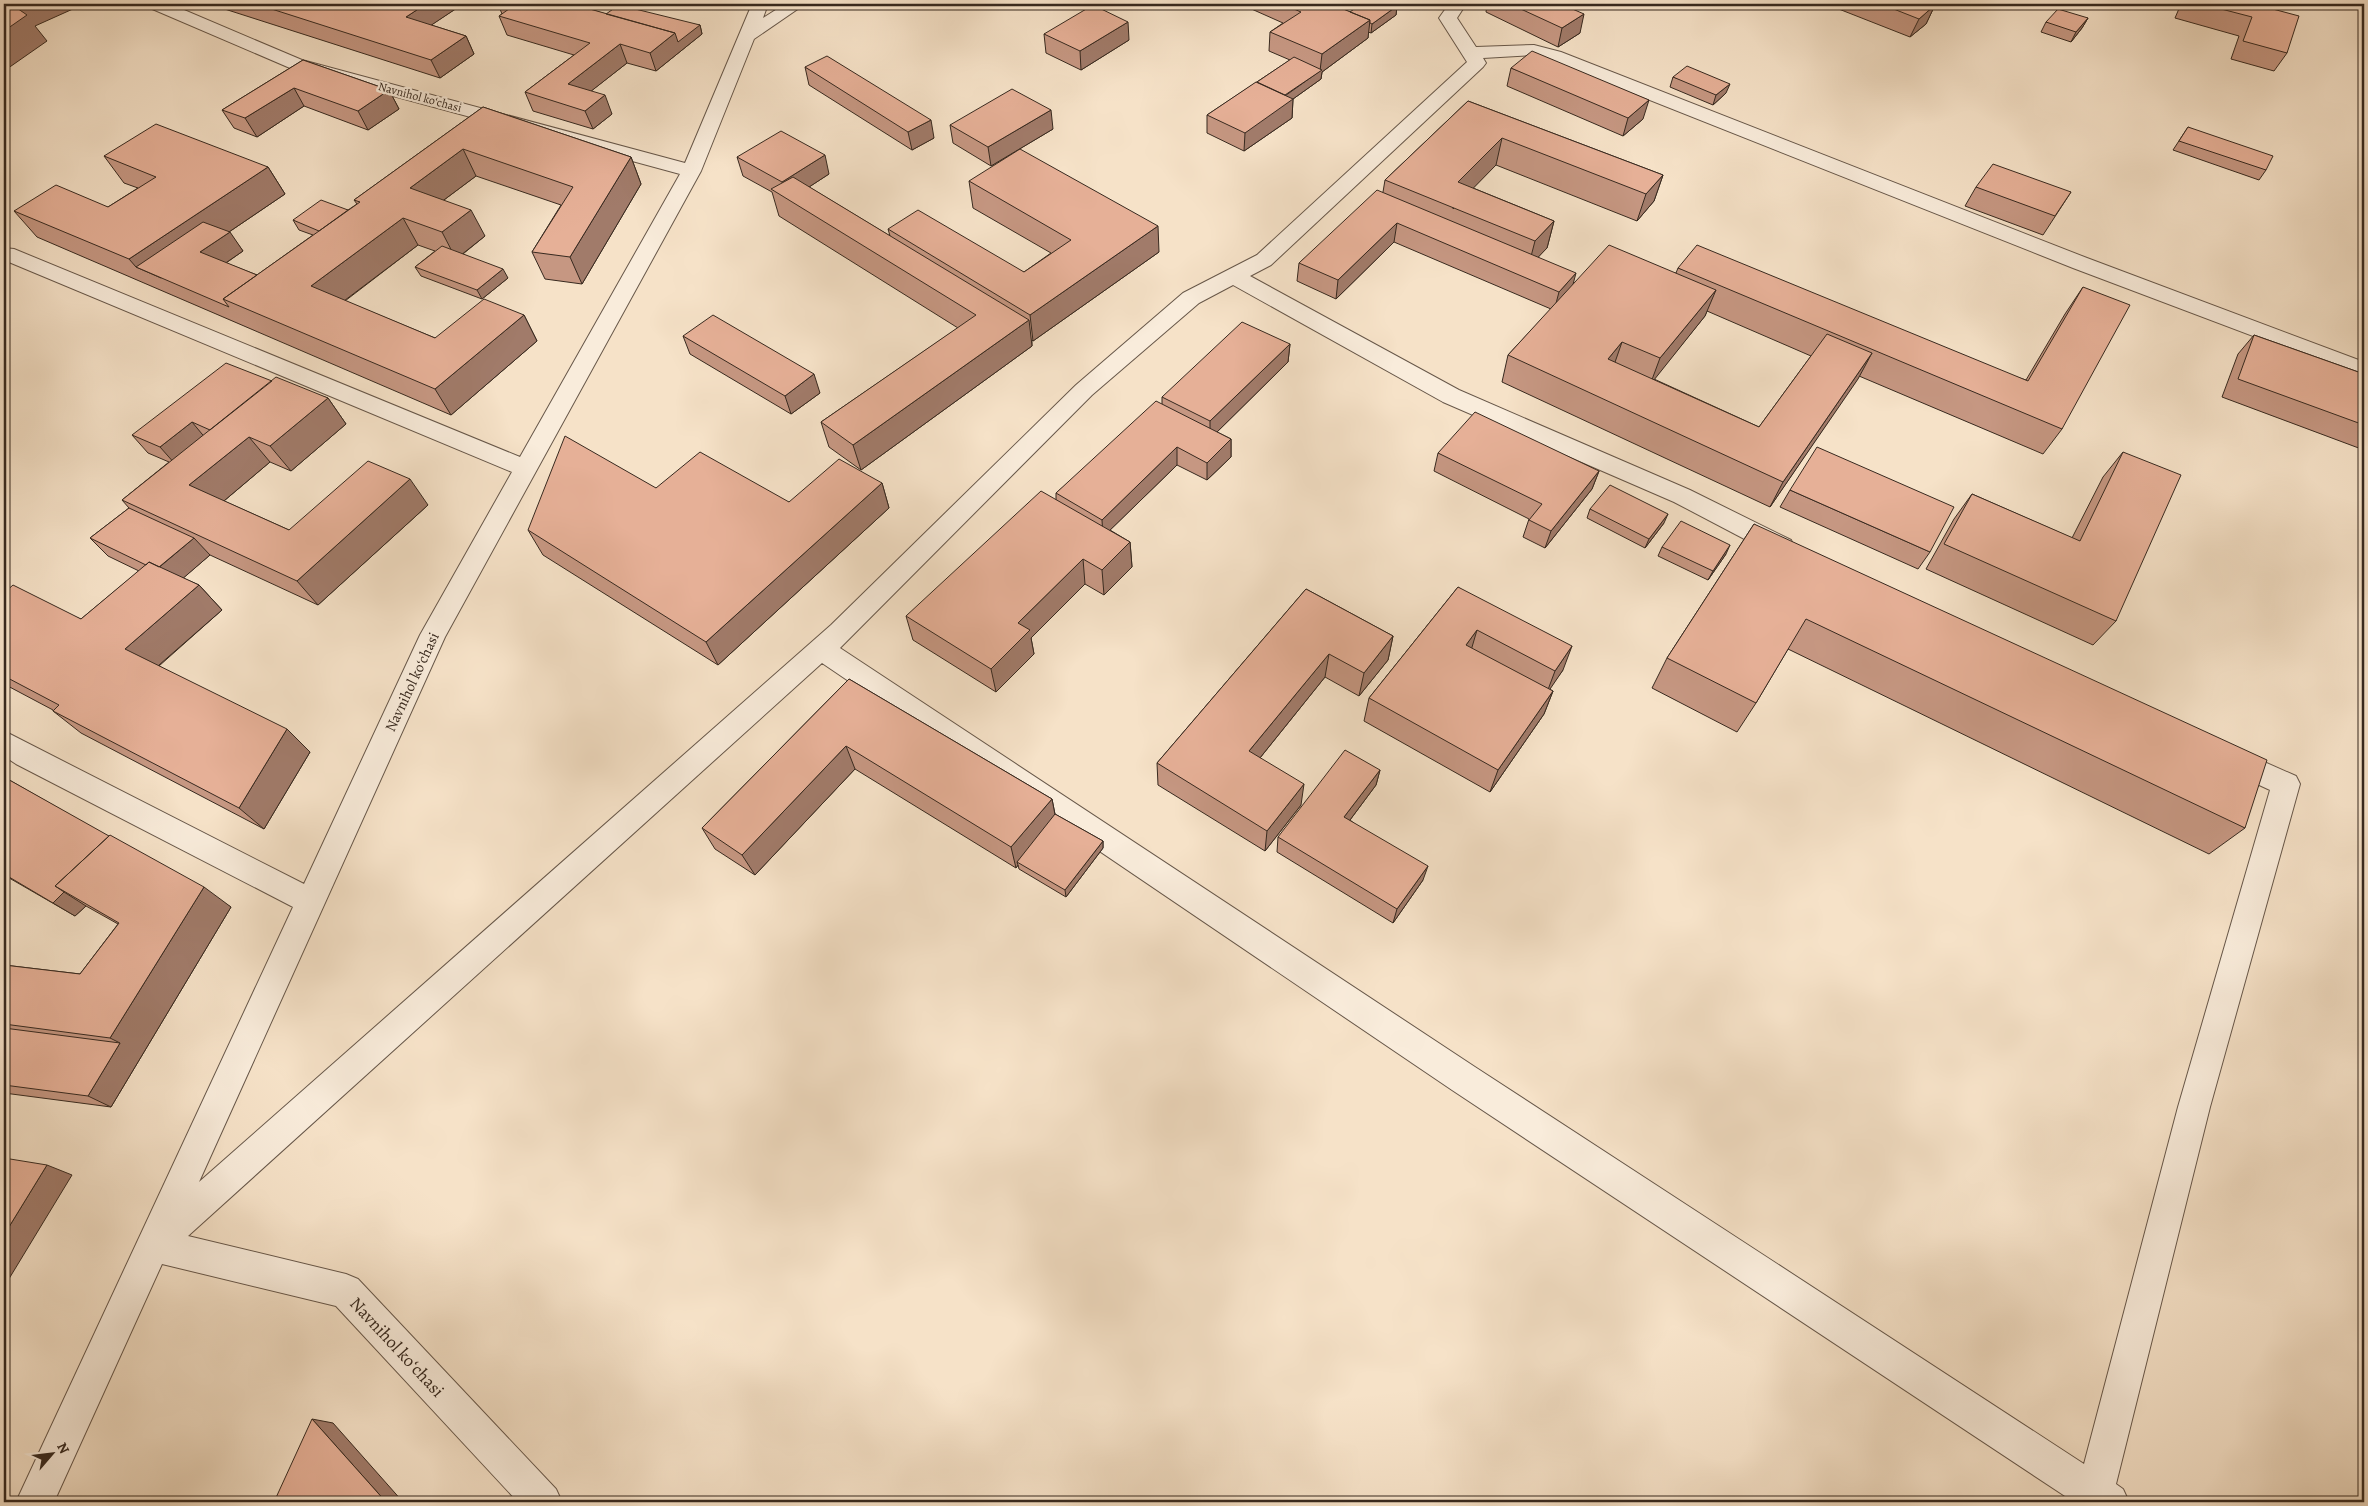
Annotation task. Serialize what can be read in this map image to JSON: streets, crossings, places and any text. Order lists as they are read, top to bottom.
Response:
{
  "streets": {
    "street": ["Navnihol koʻchasi"]
  },
  "north": "top right"
}
